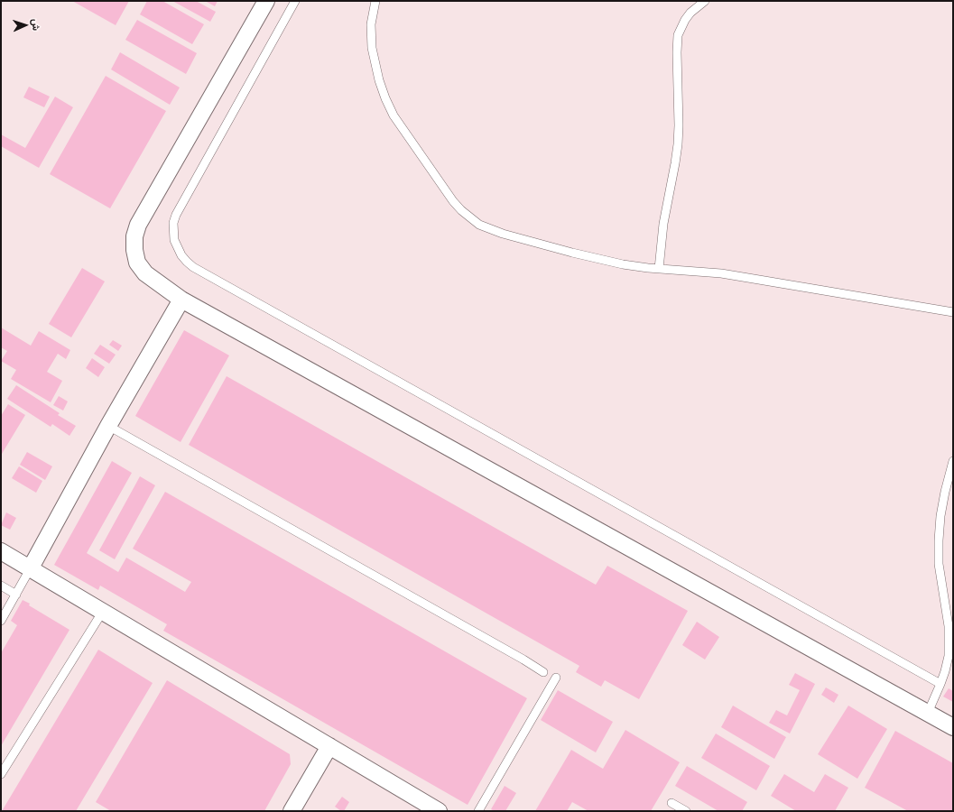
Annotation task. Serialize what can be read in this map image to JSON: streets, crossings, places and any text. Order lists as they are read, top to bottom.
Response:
{
  "north": "right"
}
